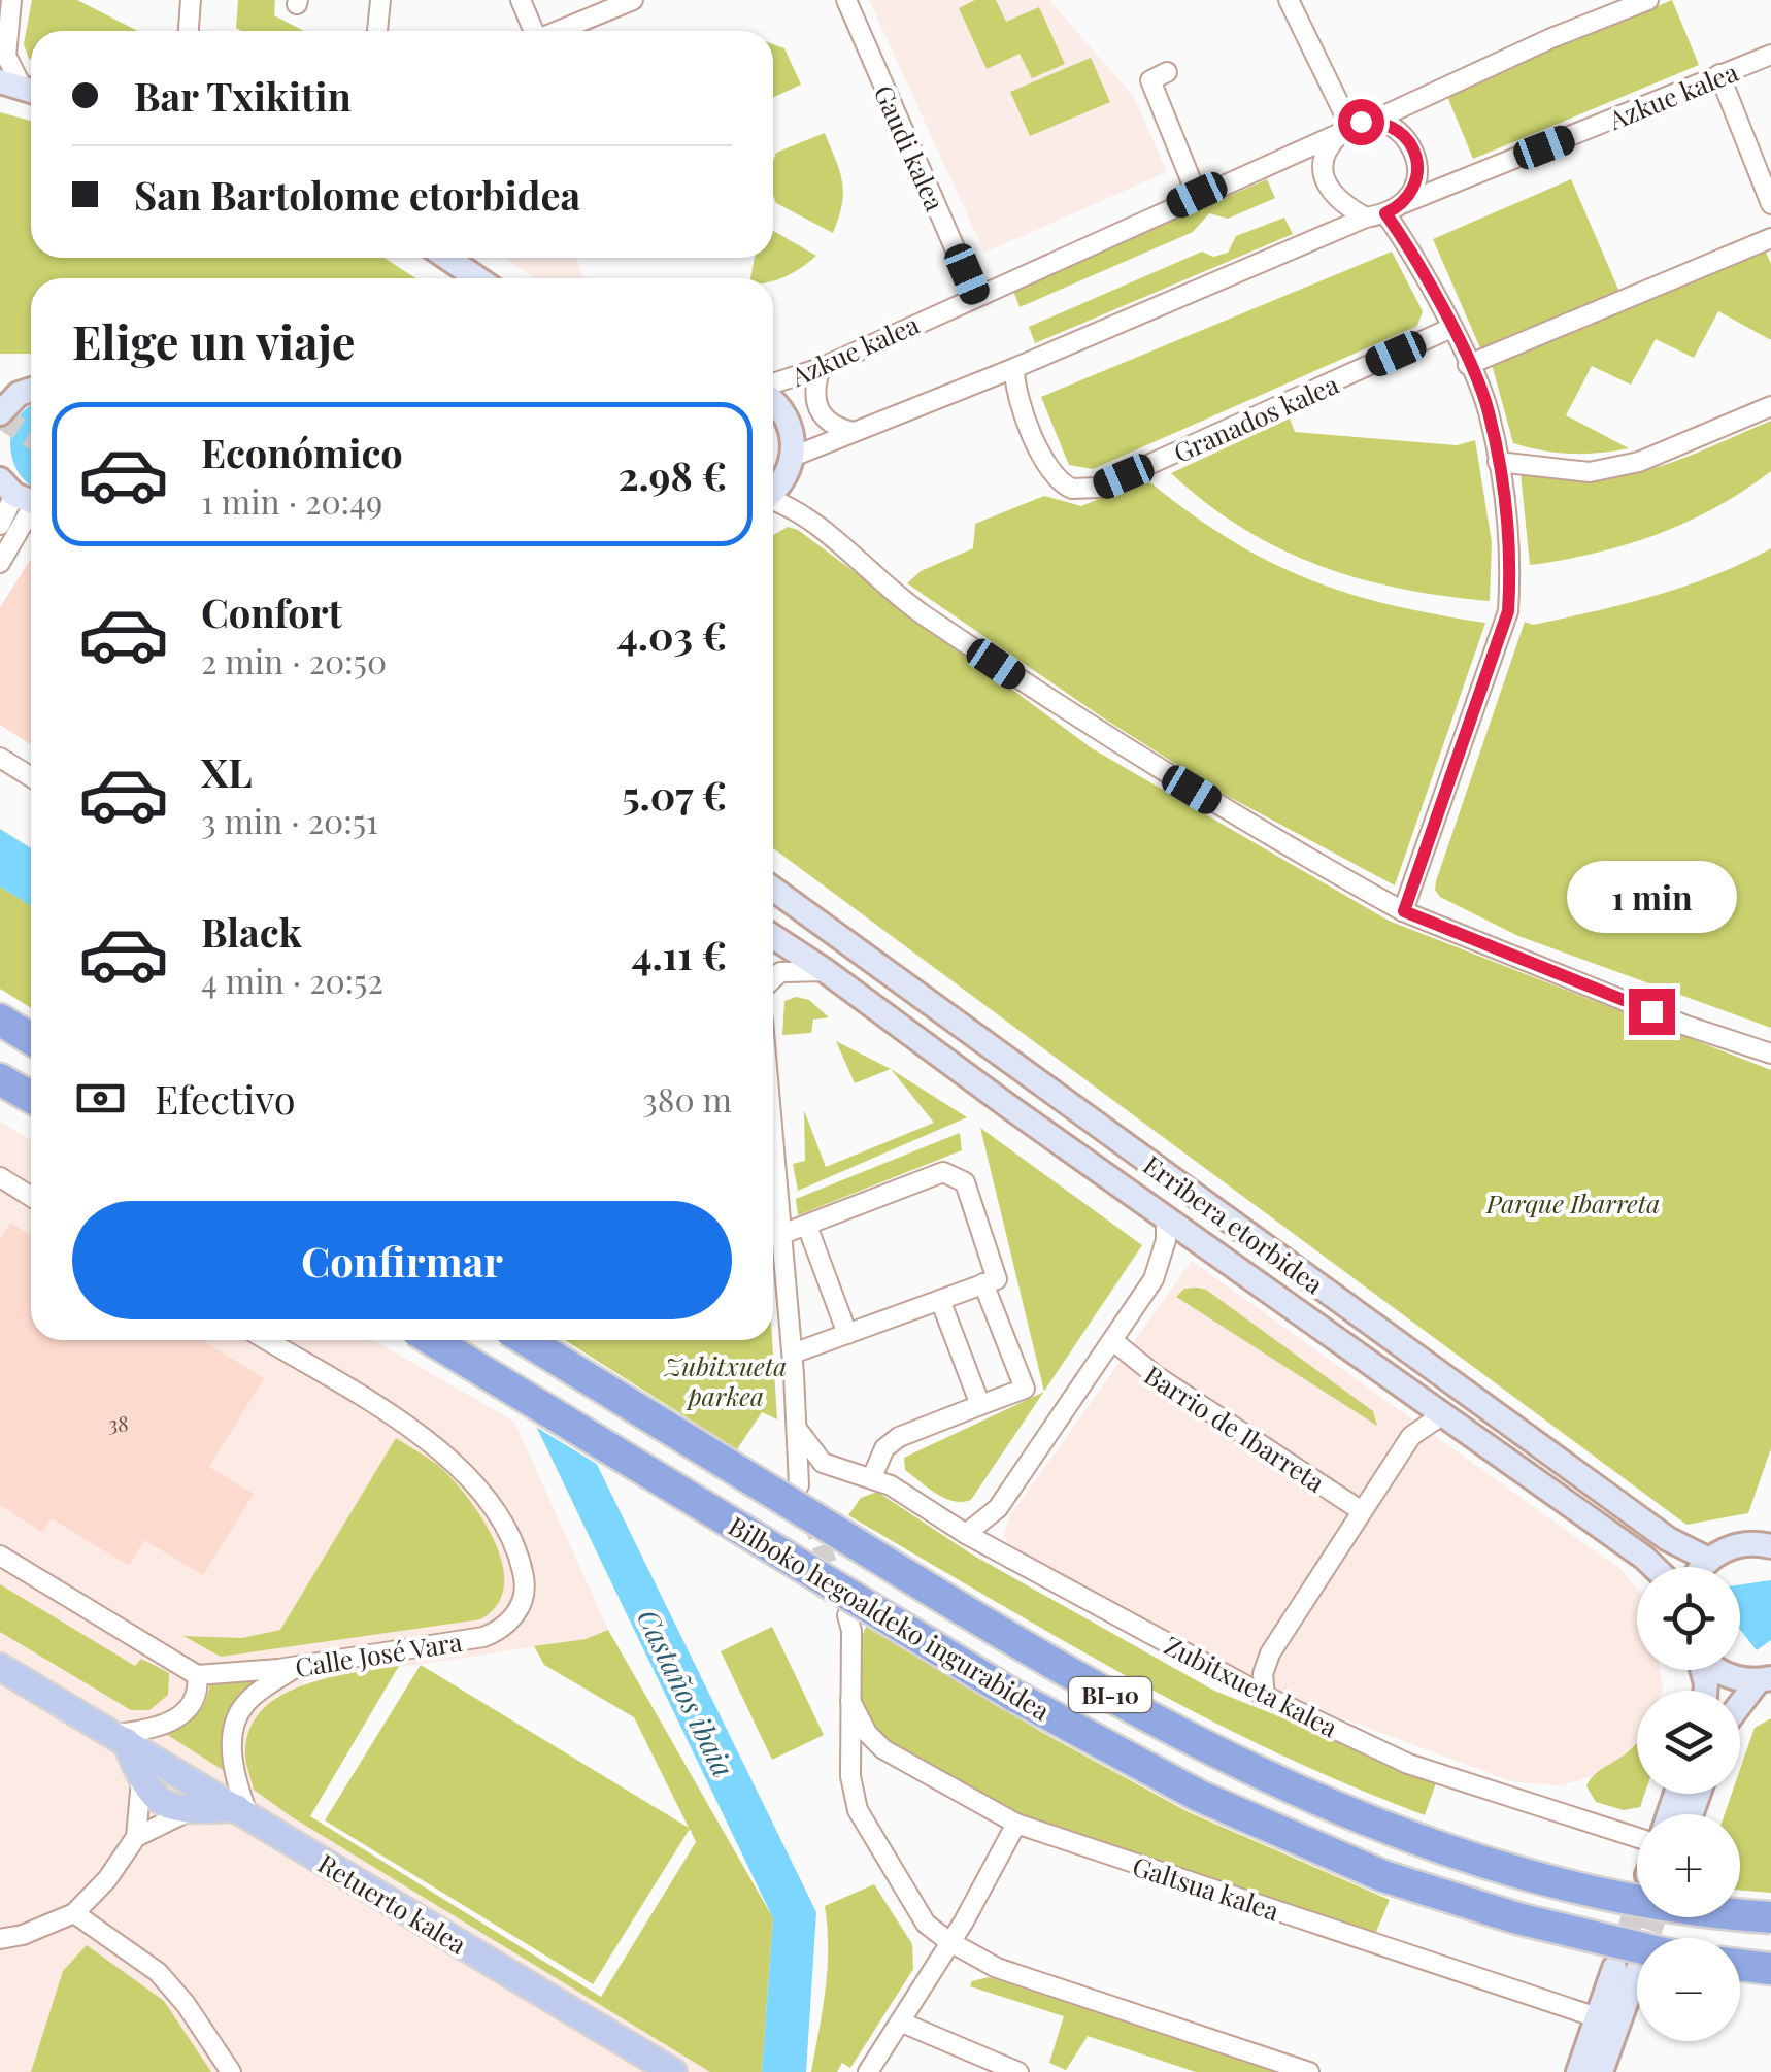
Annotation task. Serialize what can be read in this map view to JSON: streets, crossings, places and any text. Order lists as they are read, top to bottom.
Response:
{
  "streets": {
    "highway": ["Bilboko hegoaldeko ingurabidea", "BI-10"],
    "main road": ["Erribera etorbidea", "Retuerto kalea"],
    "street": [
      "Azkue kalea",
      "Gaudi kalea",
      "Granados kalea",
      "Barrio de Ibarreta",
      "Calle José Vara",
      "Zubitxueta kalea",
      "Galtsua kalea"
    ]
  },
  "crossings": [
    ["Azkue kalea", "Gaudi kalea"]
  ],
  "water": ["Castaños ibaia"],
  "parks": ["Parque Ibarreta", "Zubitxueta parkea"],
  "house_numbers": ["38"],
  "page": {
    "banner": ["Bar Txikitin", "San Bartolome etorbidea"],
    "heading": "Elige un viaje",
    "list": [
      {
        "name": "Económico",
        "note": "1 min · 20:49",
        "value": "2.98 €"
      },
      {
        "name": "Confort",
        "note": "2 min · 20:50",
        "value": "4.03 €"
      },
      {
        "name": "XL",
        "note": "3 min · 20:51",
        "value": "5.07 €"
      },
      {
        "name": "Black",
        "note": "4 min · 20:52",
        "value": "4.11 €"
      }
    ],
    "bubble": "1 min",
    "pay": ["Efectivo", "380 m"],
    "buttons": "Confirmar",
    "map_buttons": ["+", "−"]
  }
}
